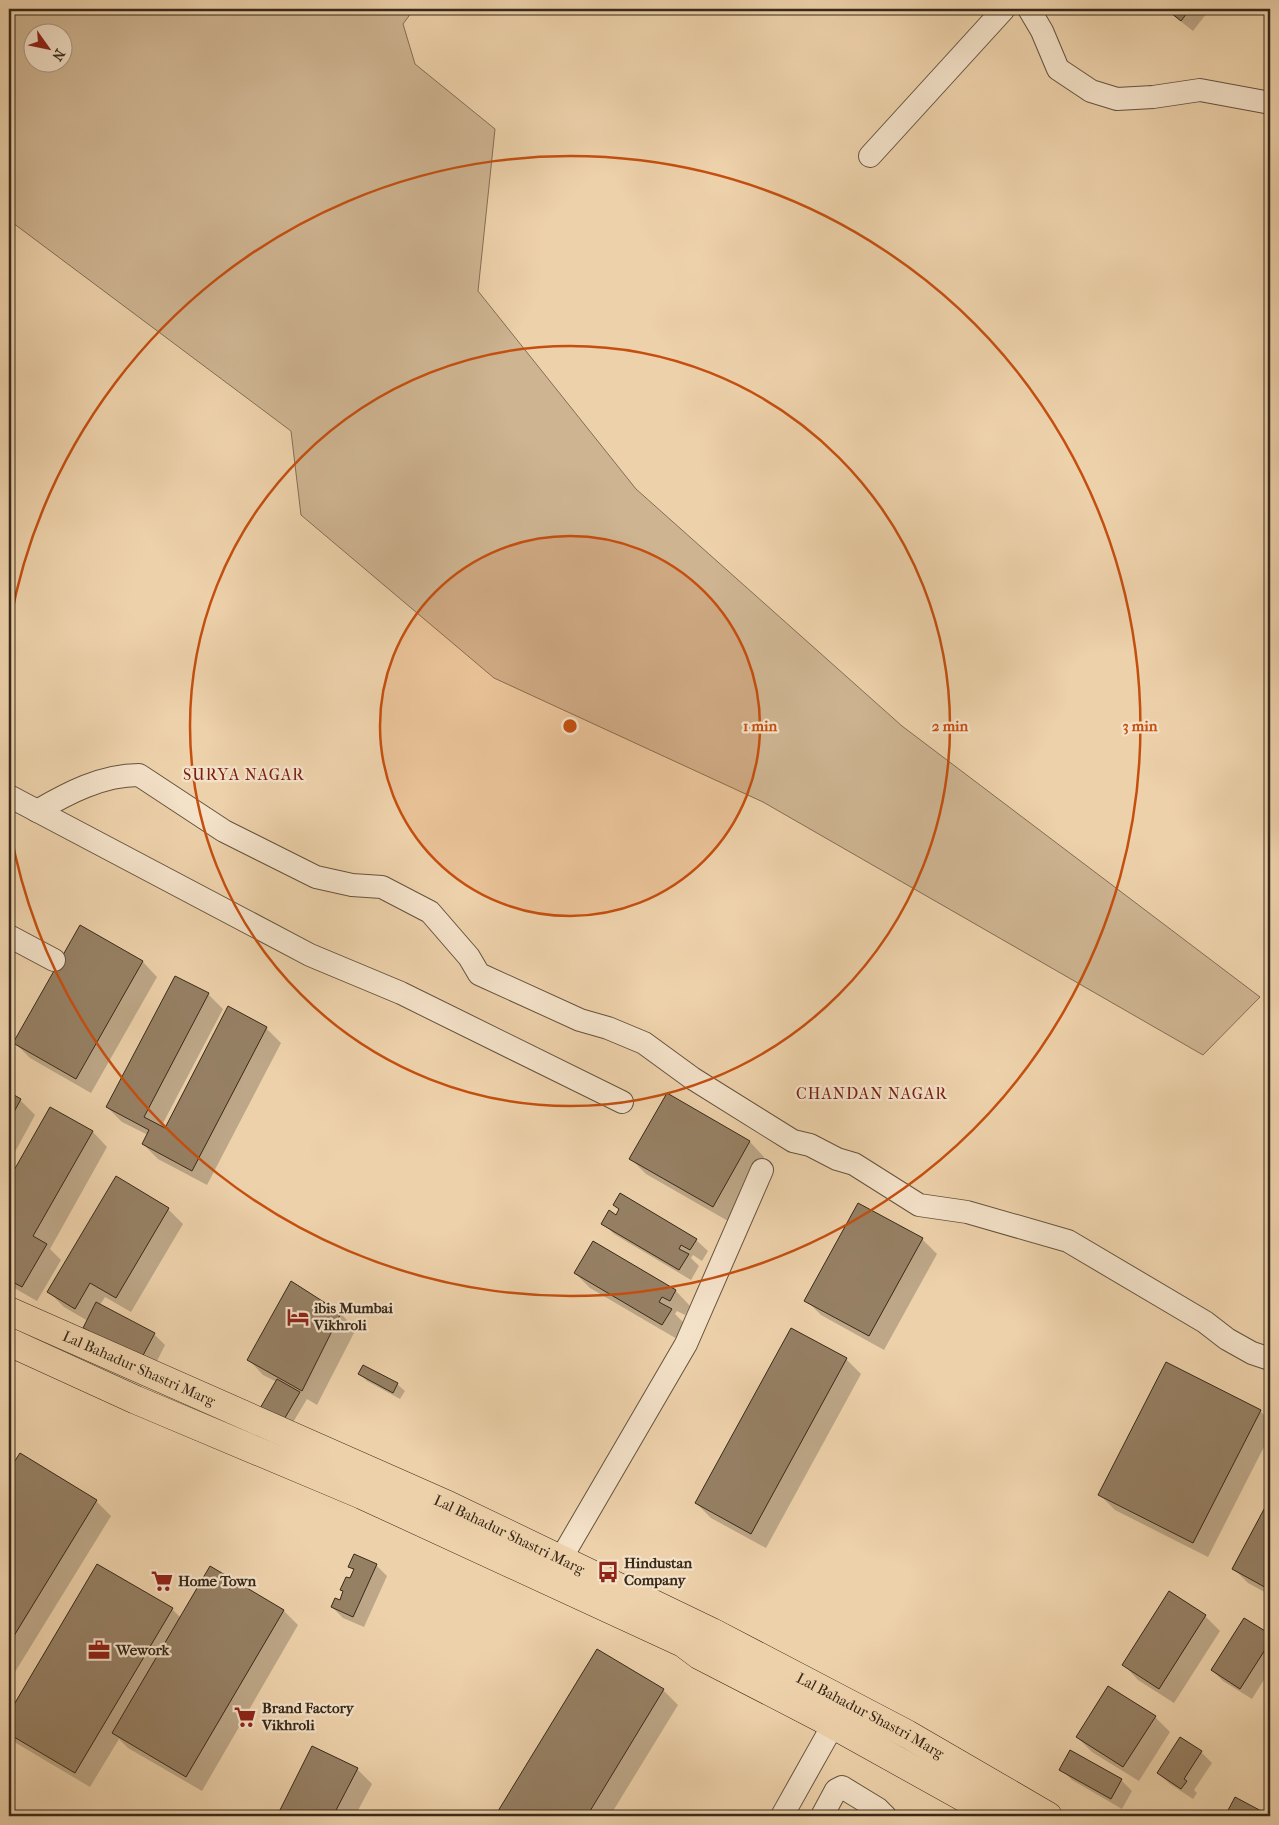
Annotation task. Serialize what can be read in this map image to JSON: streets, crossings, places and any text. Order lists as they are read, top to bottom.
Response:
{
  "streets": {
    "main road": ["Lal Bahadur Shastri Marg"]
  },
  "districts": ["SURYA NAGAR", "CHANDAN NAGAR"],
  "places": {
    "hotel": ["ibis Mumbai Vikhroli"],
    "bus stop": ["Hindustan Company"],
    "supermarket": ["Home Town", "Brand Factory Vikhroli"],
    "office": ["Wework"]
  },
  "north": "bottom right",
  "rings": ["1 min", "2 min", "3 min"]
}
